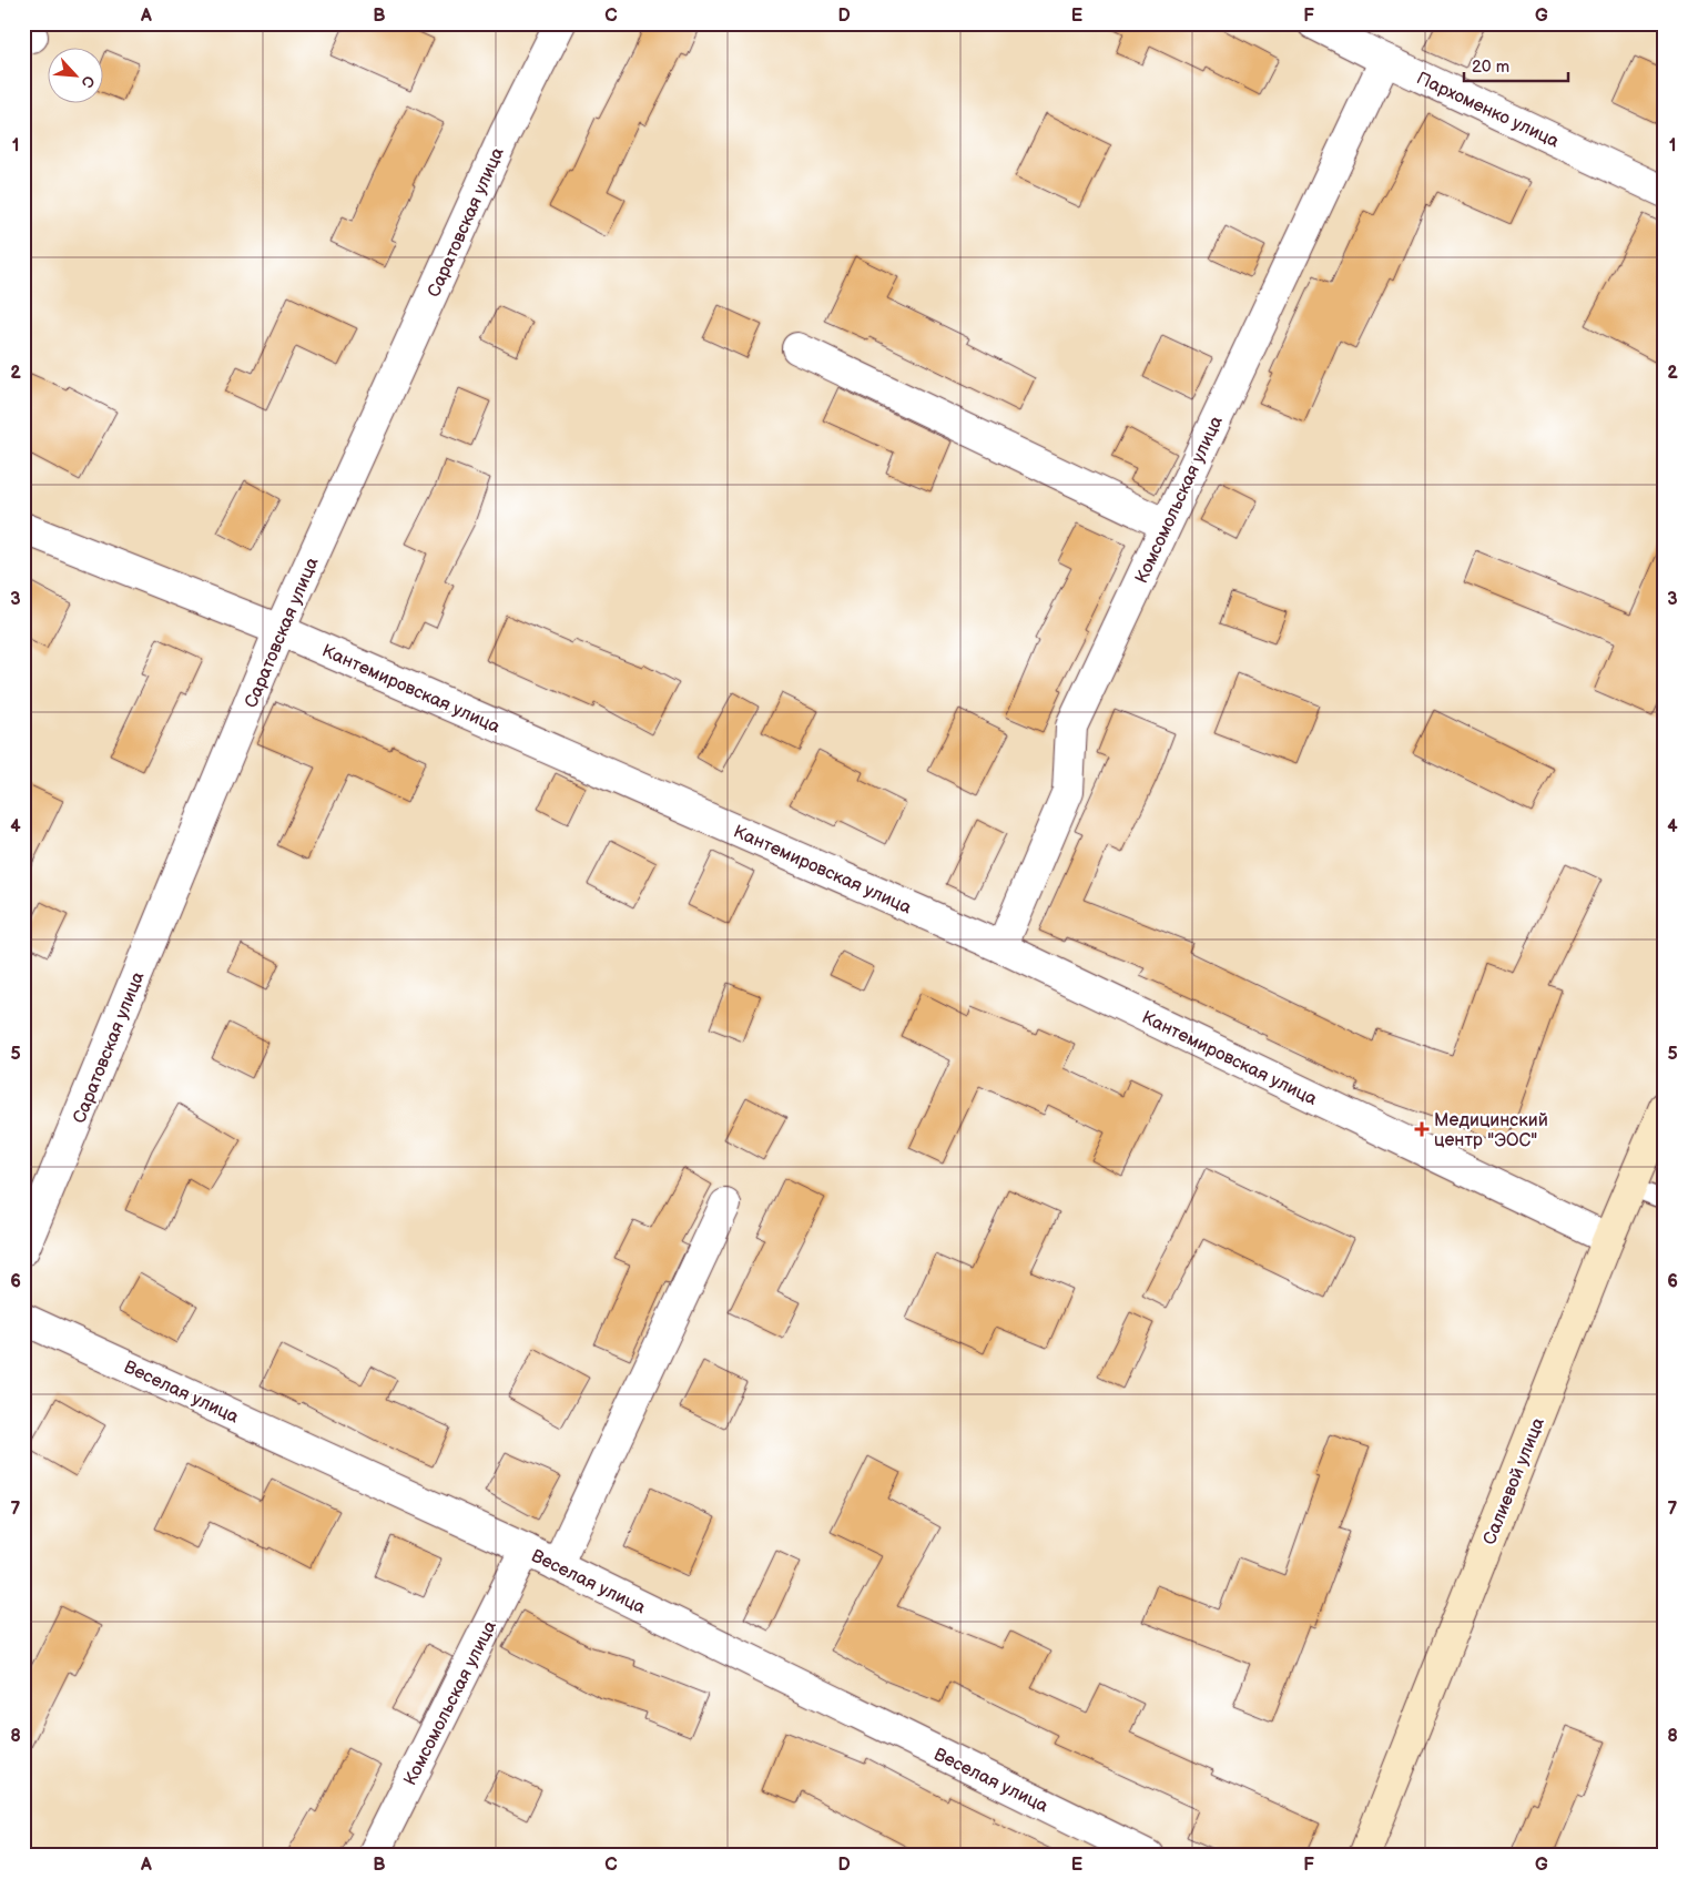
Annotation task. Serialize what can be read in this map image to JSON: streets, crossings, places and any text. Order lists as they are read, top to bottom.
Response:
{
  "streets": {
    "main road": ["Салиевой улица"],
    "street": [
      "Пархоменко улица",
      "Саратовская улица",
      "Комсомольская улица",
      "Кантемировская улица",
      "Веселая улица"
    ]
  },
  "crossings": [
    ["Пархоменко улица", "Комсомольская улица"],
    ["Саратовская улица", "Кантемировская улица"],
    ["Комсомольская улица", "Кантемировская улица"],
    ["Комсомольская улица", "Веселая улица"],
    ["Кантемировская улица", "Салиевой улица"]
  ],
  "places": {
    "health": ["Медицинский центр \"ЭОС\""]
  },
  "scale_bar": "20 m",
  "north": "bottom right",
  "grid": {
    "columns": [
      "A",
      "B",
      "C",
      "D",
      "E",
      "F",
      "G"
    ],
    "rows": [
      "1",
      "2",
      "3",
      "4",
      "5",
      "6",
      "7",
      "8"
    ]
  }
}
